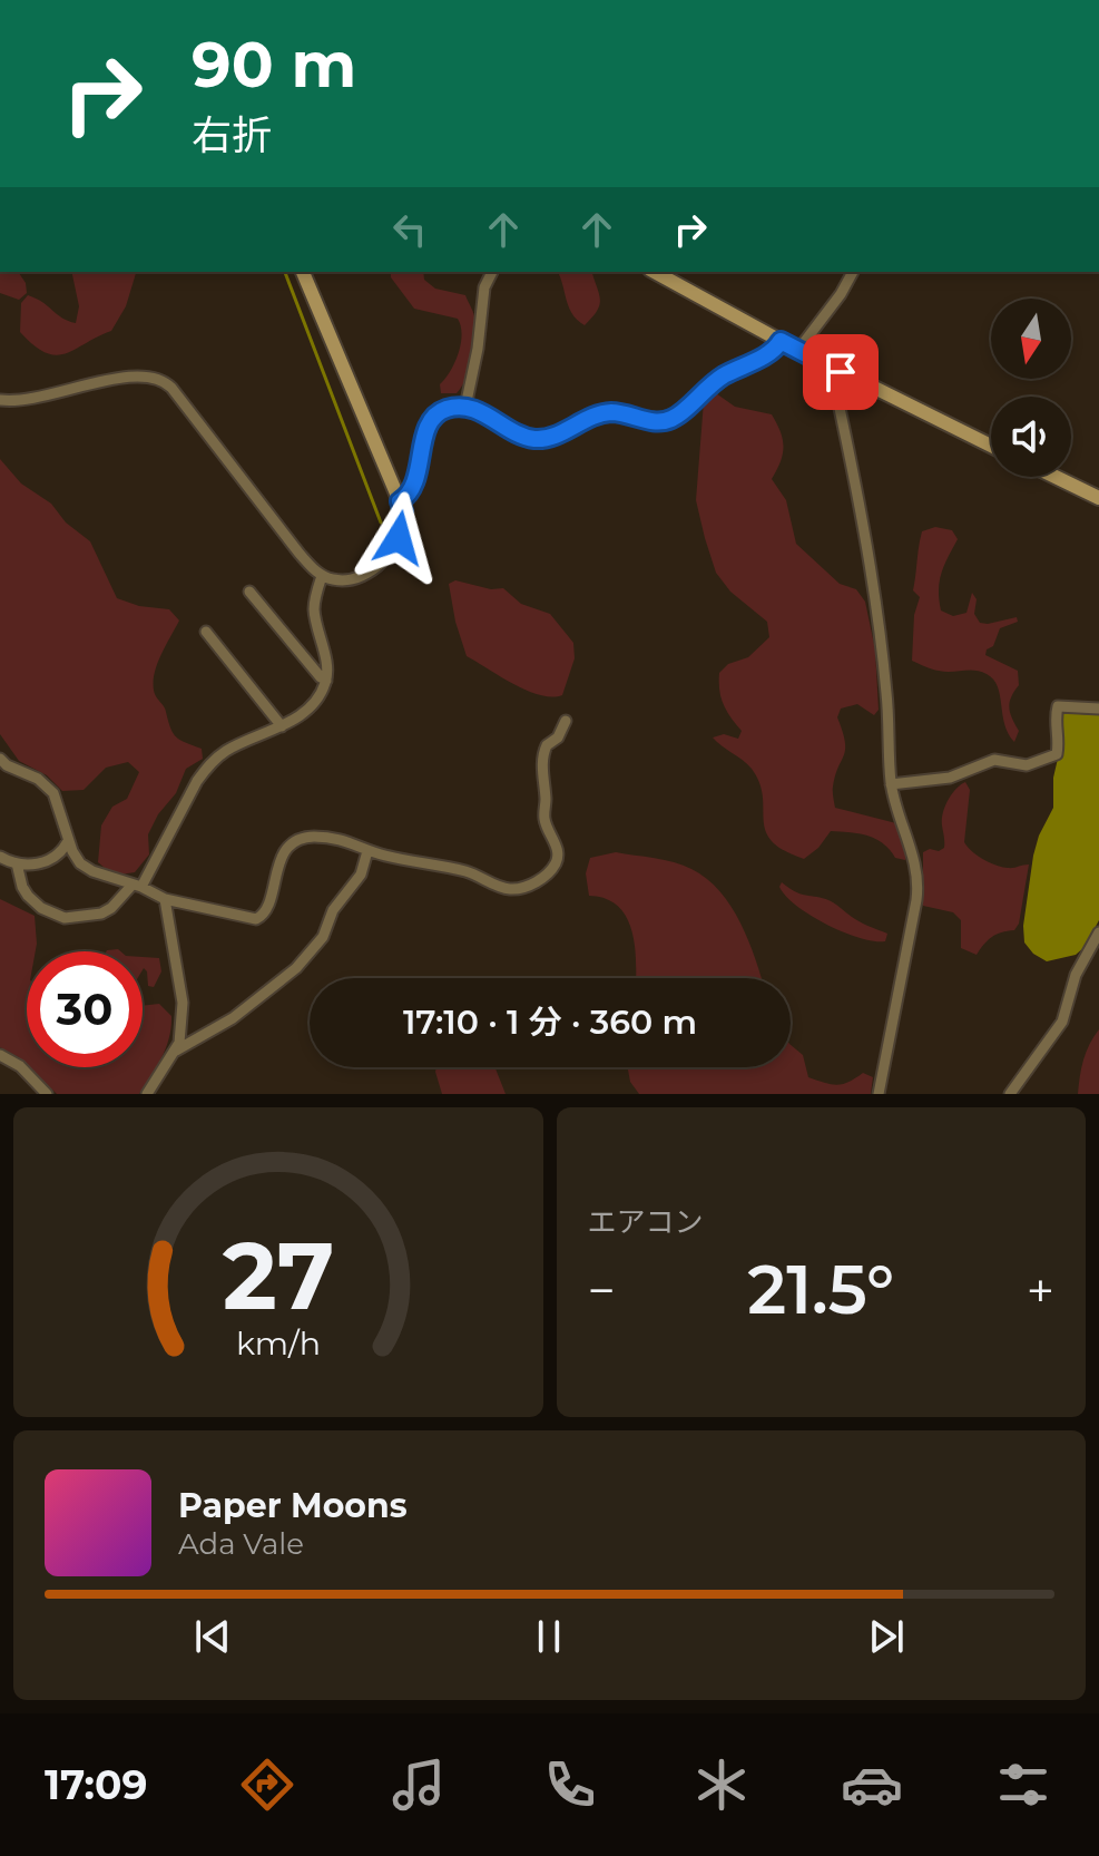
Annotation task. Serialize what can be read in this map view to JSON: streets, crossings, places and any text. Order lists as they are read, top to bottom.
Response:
{
  "north": "bottom",
  "page": {
    "turn": ["90 m", "右折"],
    "limit": "30",
    "trip": "17:10 · 1 分 · 360 m",
    "tile": "エアコン",
    "heat": ["−", "21.5°", "+"],
    "song": ["Paper Moons", "Ada Vale"],
    "tabs": "17:09",
    "gauge": ["27", "km/h"]
  }
}
